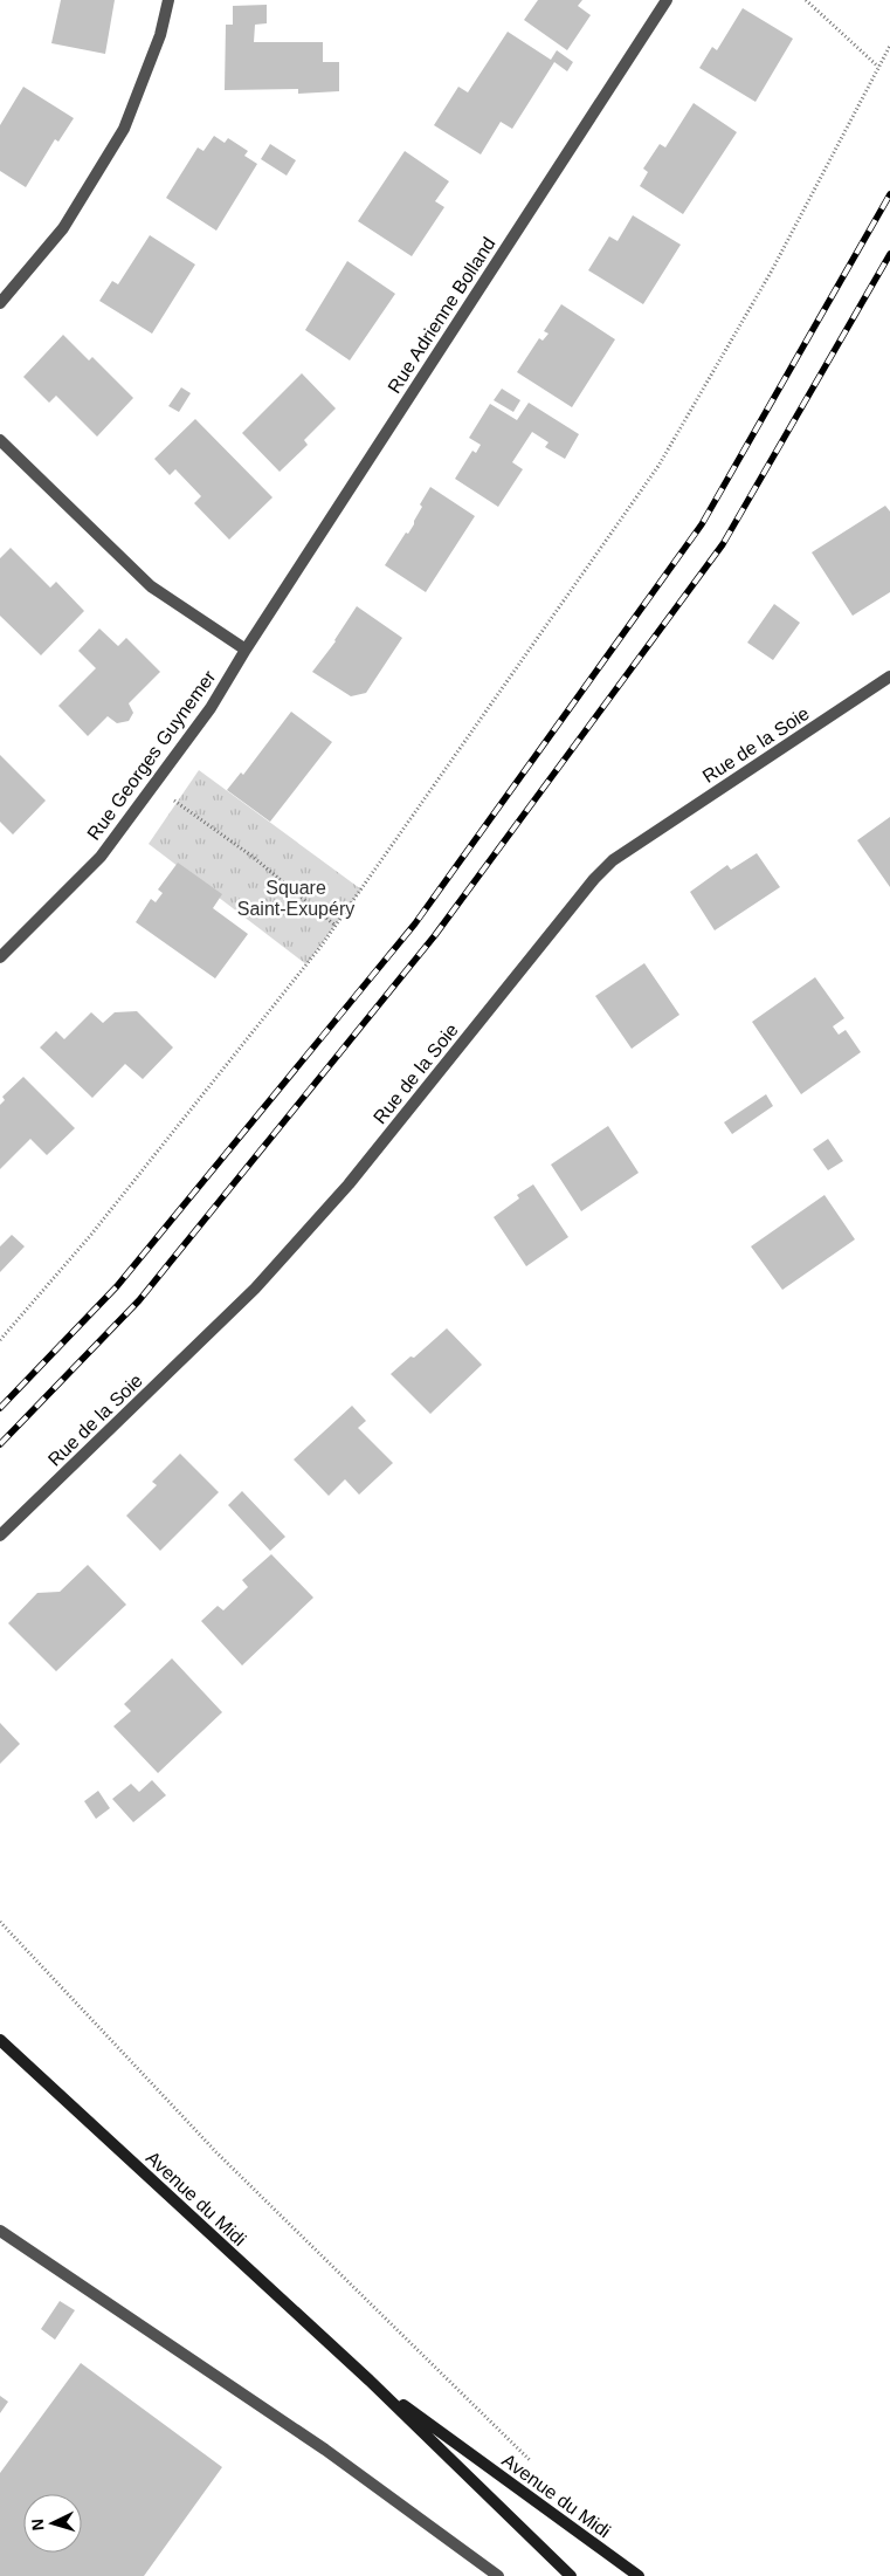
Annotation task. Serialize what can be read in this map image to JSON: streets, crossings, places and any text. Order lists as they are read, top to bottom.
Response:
{
  "streets": {
    "main road": ["Avenue du Midi"],
    "street": ["Rue Adrienne Bolland", "Rue de la Soie", "Rue Georges Guynemer"]
  },
  "crossings": [
    ["Rue Adrienne Bolland", "Rue Georges Guynemer"]
  ],
  "parks": ["Square Saint-Exupéry"],
  "north": "left"
}
